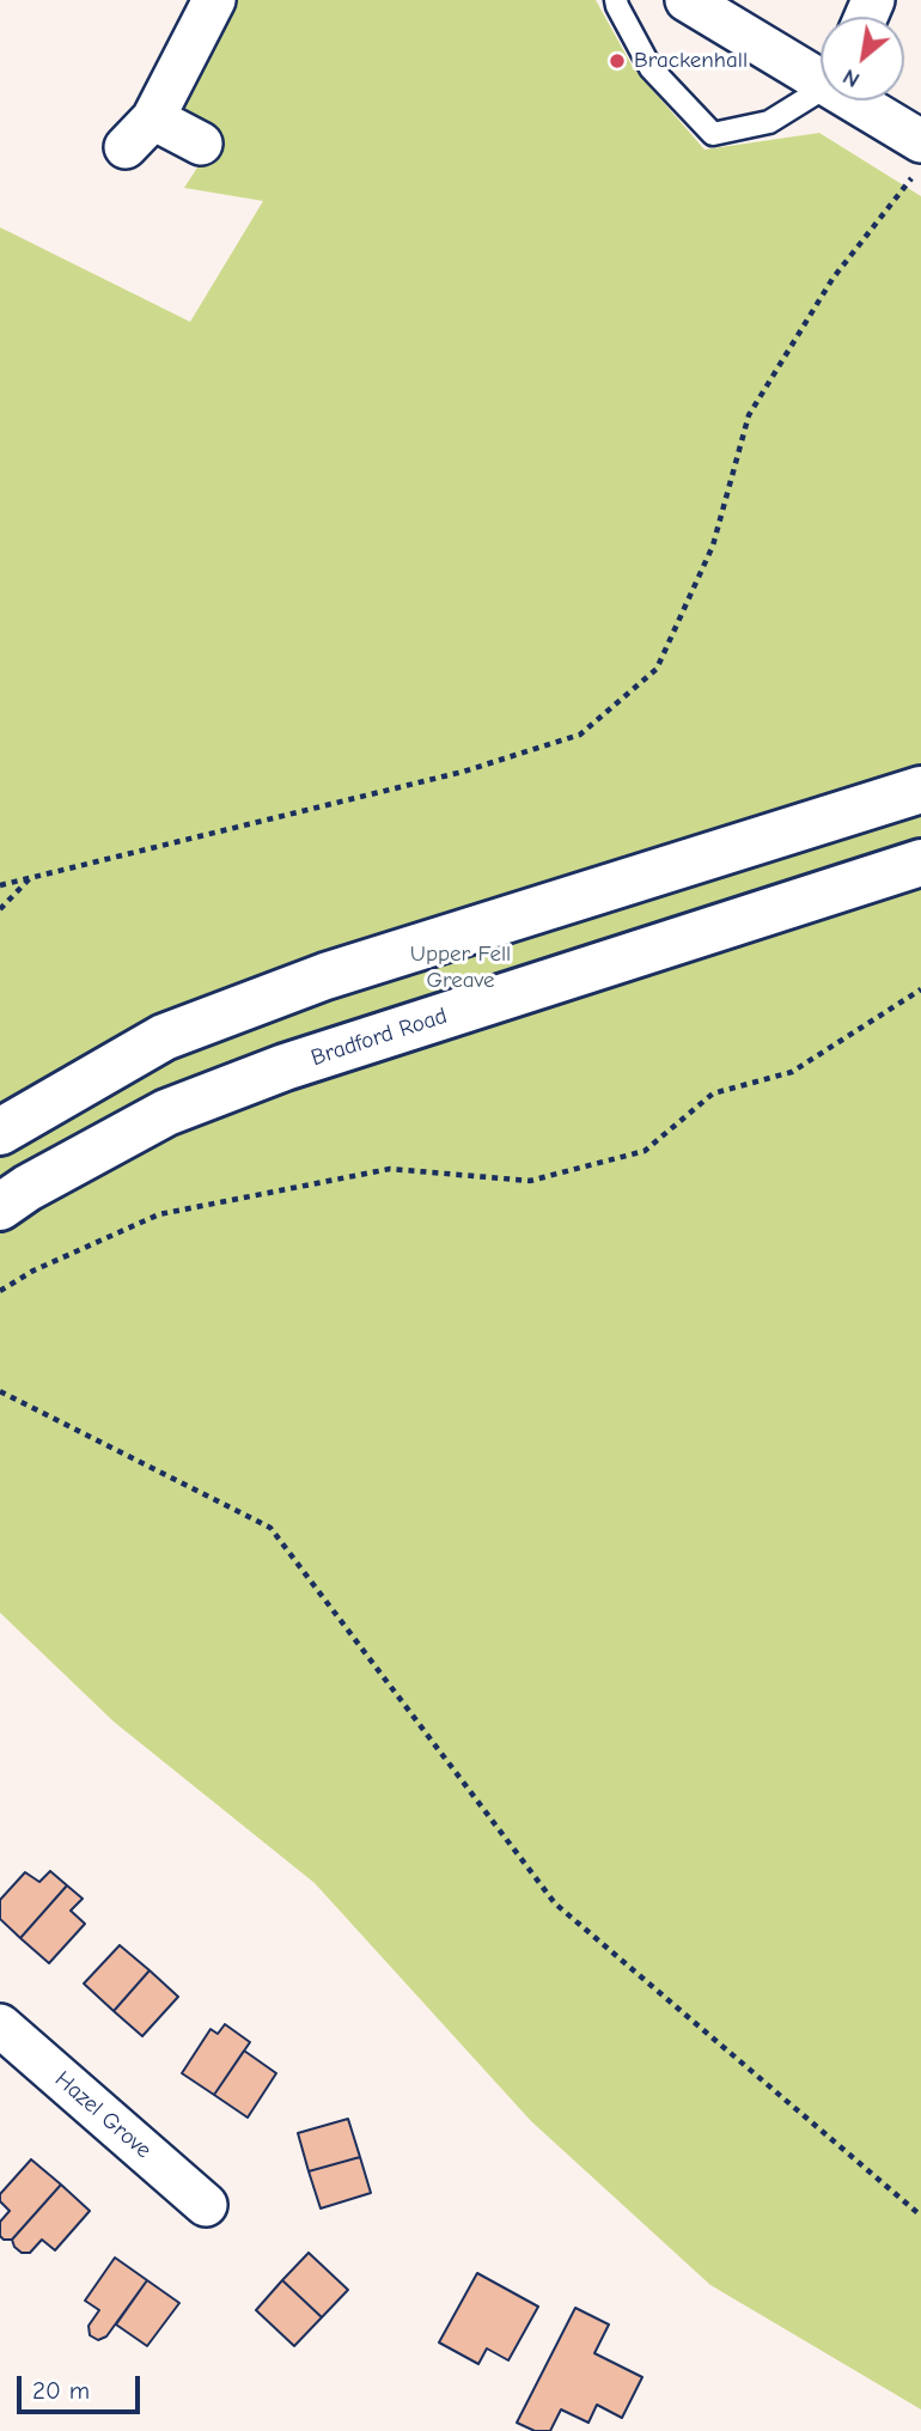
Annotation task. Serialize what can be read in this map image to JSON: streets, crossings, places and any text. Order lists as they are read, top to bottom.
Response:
{
  "streets": {
    "main road": ["Bradford Road"],
    "street": ["Hazel Grove"]
  },
  "parks": ["Upper Fell Greave"],
  "places": ["Brackenhall"],
  "scale_bar": "20 m",
  "north": "bottom left"
}
